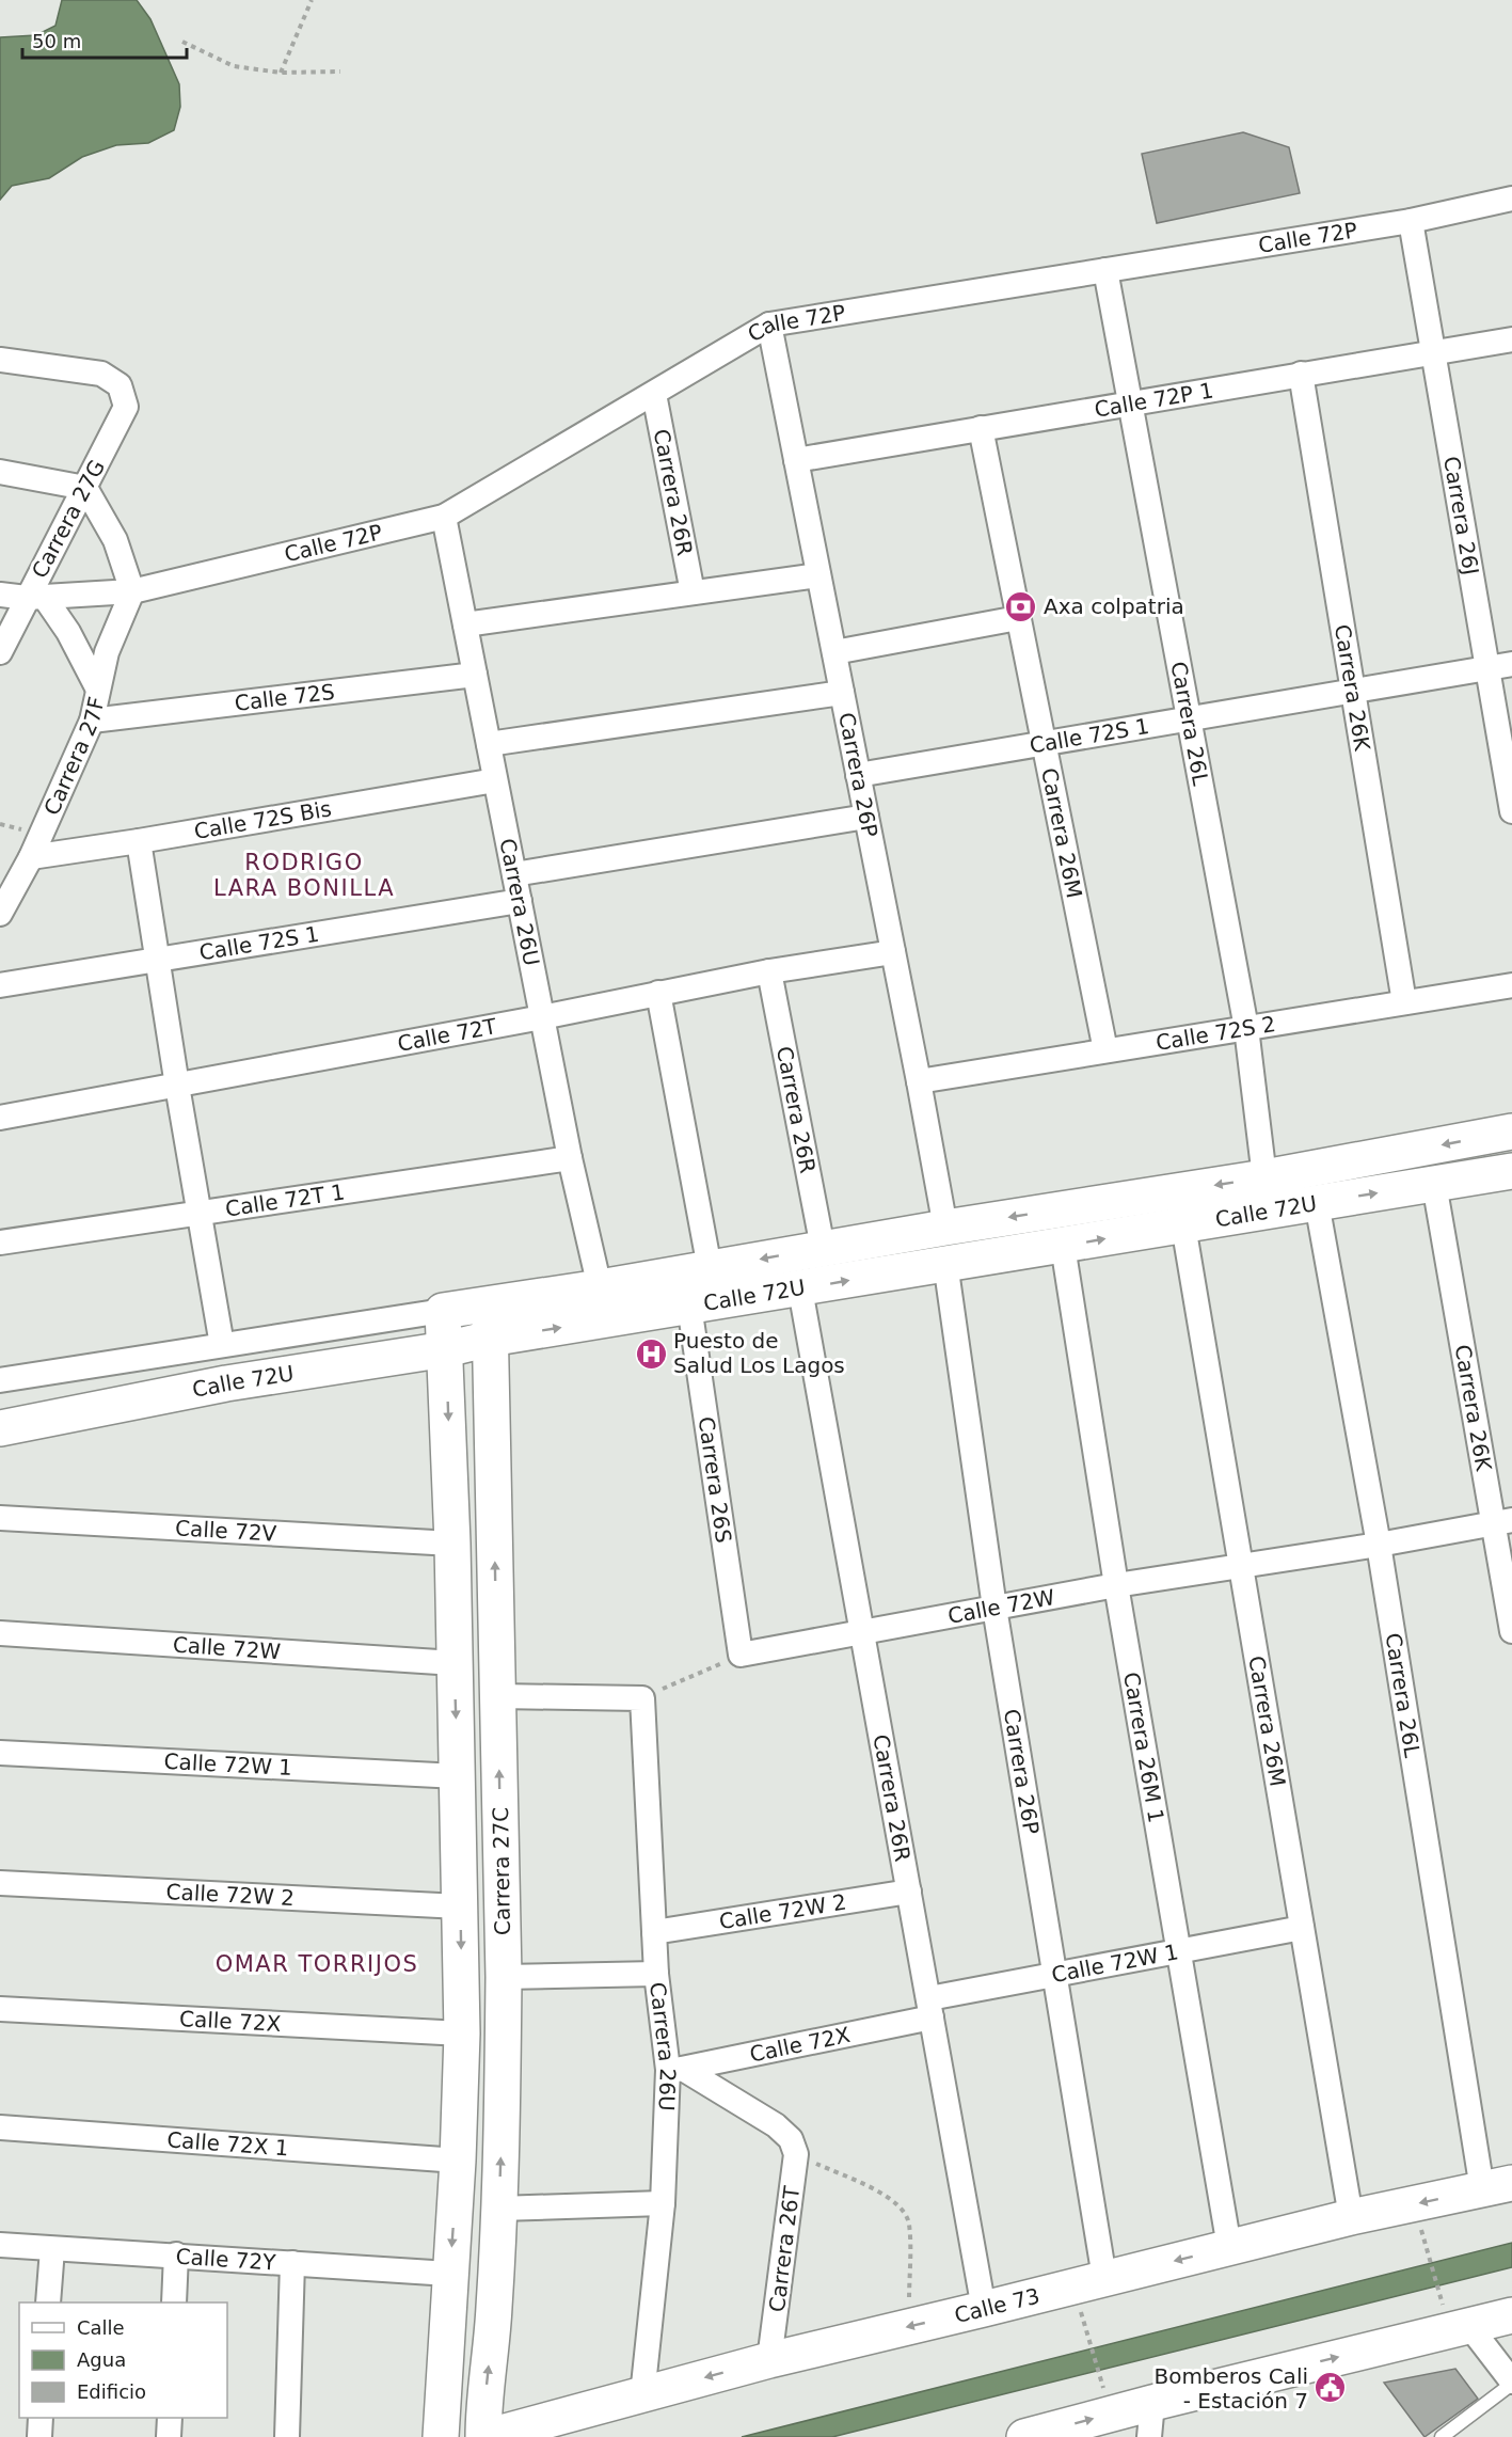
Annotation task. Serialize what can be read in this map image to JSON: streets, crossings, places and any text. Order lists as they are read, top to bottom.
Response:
{
  "streets": {
    "street": [
      "Calle 72P",
      "Calle 72P 1",
      "Carrera 26R",
      "Carrera 26J",
      "Carrera 27G",
      "Carrera 26K",
      "Calle 72S",
      "Carrera 26L",
      "Calle 72S 1",
      "Carrera 27F",
      "Carrera 26P",
      "Calle 72S Bis",
      "Carrera 26M",
      "Carrera 26U",
      "Calle 72S 2",
      "Calle 72T",
      "Calle 72T 1",
      "Calle 72U",
      "Carrera 26S",
      "Calle 72V",
      "Calle 72W",
      "Carrera 26M 1",
      "Calle 72W 1",
      "Carrera 27C",
      "Calle 72W 2",
      "Calle 72X",
      "Calle 72X 1",
      "Carrera 26T",
      "Calle 72Y",
      "Calle 73"
    ]
  },
  "crossings": [
    ["Calle 72P", "Carrera 26R"],
    ["Calle 72P", "Carrera 26J"],
    ["Calle 72P", "Carrera 27G"],
    ["Calle 72P", "Carrera 26L"],
    ["Calle 72P", "Carrera 27F"],
    ["Calle 72P", "Carrera 26P"],
    ["Calle 72P", "Carrera 26U"],
    ["Calle 72P 1", "Carrera 26J"],
    ["Calle 72P 1", "Carrera 26K"],
    ["Calle 72P 1", "Carrera 26L"],
    ["Calle 72P 1", "Carrera 26P"],
    ["Calle 72P 1", "Carrera 26M"],
    ["Carrera 26R", "Calle 72T"],
    ["Carrera 26R", "Calle 72U"],
    ["Carrera 26R", "Calle 72W"],
    ["Carrera 26R", "Calle 72W 1"],
    ["Carrera 26R", "Calle 72W 2"],
    ["Carrera 26R", "Calle 72X"],
    ["Carrera 26R", "Calle 73"],
    ["Carrera 26J", "Calle 72S 1"],
    ["Carrera 26K", "Calle 72S 1"],
    ["Carrera 26K", "Calle 72S 2"],
    ["Carrera 26K", "Calle 72U"],
    ["Carrera 26K", "Calle 72W"],
    ["Calle 72S", "Carrera 27F"],
    ["Calle 72S", "Carrera 26U"],
    ["Carrera 26L", "Calle 72S 1"],
    ["Carrera 26L", "Calle 72S 2"],
    ["Carrera 26L", "Calle 72U"],
    ["Carrera 26L", "Calle 72W"],
    ["Carrera 26L", "Calle 73"],
    ["Calle 72S 1", "Carrera 26P"],
    ["Calle 72S 1", "Carrera 26M"],
    ["Calle 72S 1", "Carrera 26U"],
    ["Carrera 27F", "Calle 72S Bis"],
    ["Carrera 26P", "Calle 72S 2"],
    ["Carrera 26P", "Calle 72T"],
    ["Carrera 26P", "Calle 72U"],
    ["Carrera 26P", "Calle 72W"],
    ["Carrera 26P", "Calle 72W 1"],
    ["Carrera 26P", "Calle 73"],
    ["Calle 72S Bis", "Carrera 26U"],
    ["Carrera 26M", "Calle 72S 2"],
    ["Carrera 26M", "Calle 72U"],
    ["Carrera 26M", "Calle 72W"],
    ["Carrera 26M", "Calle 72W 1"],
    ["Carrera 26M", "Calle 73"],
    ["Carrera 26U", "Calle 72T"],
    ["Carrera 26U", "Calle 72T 1"],
    ["Carrera 26U", "Calle 72U"],
    ["Carrera 26U", "Calle 72W 2"],
    ["Carrera 26U", "Calle 72X"],
    ["Carrera 26U", "Calle 73"],
    ["Calle 72U", "Carrera 26S"],
    ["Calle 72U", "Carrera 26M 1"],
    ["Calle 72U", "Carrera 27C"],
    ["Carrera 26S", "Calle 72W"],
    ["Calle 72V", "Carrera 27C"],
    ["Calle 72W", "Carrera 26M 1"],
    ["Calle 72W", "Carrera 27C"],
    ["Carrera 26M 1", "Calle 72W 1"],
    ["Carrera 26M 1", "Calle 73"],
    ["Calle 72W 1", "Carrera 27C"],
    ["Calle 72W 1", "Calle 72X"],
    ["Carrera 27C", "Calle 72W 2"],
    ["Carrera 27C", "Calle 72X"],
    ["Carrera 27C", "Calle 72X 1"],
    ["Carrera 27C", "Calle 72Y"],
    ["Carrera 27C", "Calle 73"],
    ["Carrera 26T", "Calle 73"]
  ],
  "districts": ["RODRIGO LARA BONILLA", "OMAR TORRIJOS"],
  "places": {
    "bank": ["Axa colpatria"],
    "hospital": ["Puesto de Salud Los Lagos"],
    "public building": ["Bomberos Cali - Estación 7"]
  },
  "legend": ["Calle", "Agua", "Edificio"],
  "scale_bar": "50 m"
}
